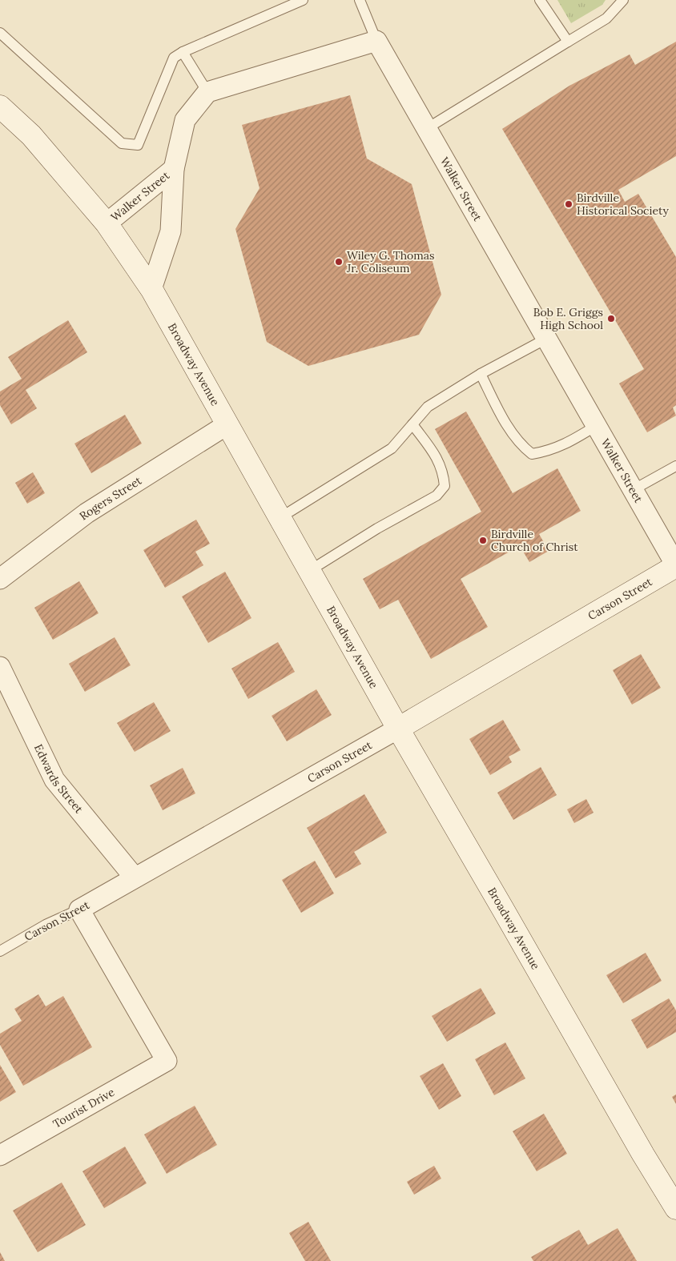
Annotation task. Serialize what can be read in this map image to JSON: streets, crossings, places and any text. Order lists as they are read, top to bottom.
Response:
{
  "streets": {
    "main road": ["Broadway Avenue", "Carson Street"],
    "street": [
      "Walker Street",
      "Rogers Street",
      "Edwards Street",
      "Tourist Drive"
    ]
  },
  "crossings": [
    ["Walker Street", "Broadway Avenue"],
    ["Walker Street", "Carson Street"],
    ["Broadway Avenue", "Rogers Street"],
    ["Broadway Avenue", "Carson Street"],
    ["Carson Street", "Edwards Street"],
    ["Carson Street", "Tourist Drive"]
  ],
  "places": [
    "Birdville Historical Society",
    "Wiley G. Thomas Jr. Coliseum",
    "Bob E. Griggs High School",
    "Birdville Church of Christ"
  ]
}
